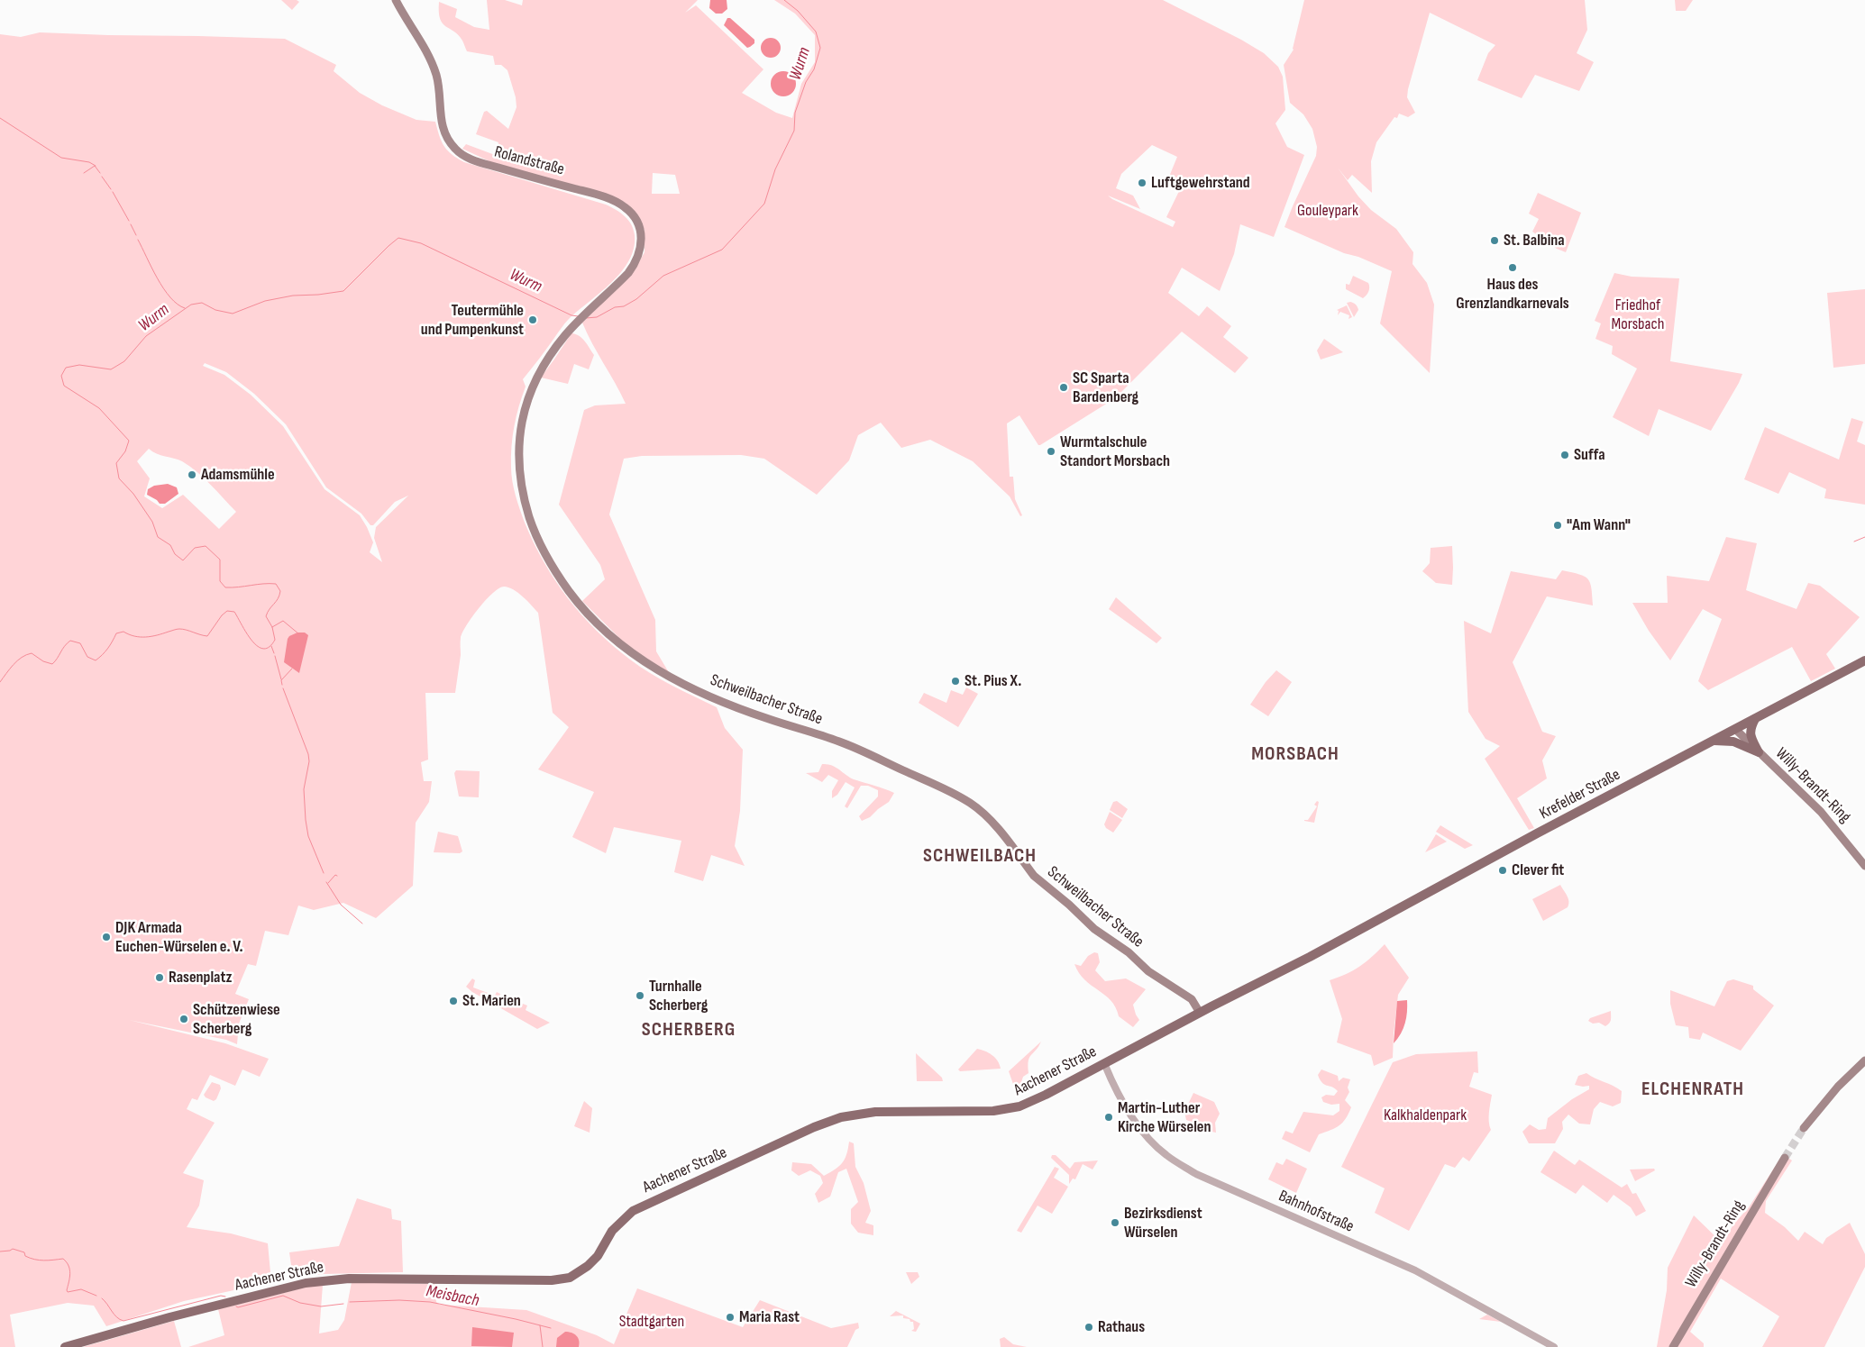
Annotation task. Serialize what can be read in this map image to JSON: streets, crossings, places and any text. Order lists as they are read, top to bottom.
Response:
{
  "streets": {
    "main road": [
      "Rolandstraße",
      "Schweilbacher Straße",
      "Willy-Brandt-Ring",
      "Krefelder Straße",
      "Aachener Straße"
    ],
    "street": ["Bahnhofstraße"]
  },
  "crossings": [
    ["Rolandstraße", "Schweilbacher Straße"],
    ["Schweilbacher Straße", "Aachener Straße"],
    ["Willy-Brandt-Ring", "Krefelder Straße"],
    ["Krefelder Straße", "Aachener Straße"],
    ["Aachener Straße", "Bahnhofstraße"]
  ],
  "districts": [
    "MORSBACH",
    "SCHWEILBACH",
    "SCHERBERG",
    "ELCHENRATH"
  ],
  "water": ["Wurm", "Meisbach"],
  "parks": [
    "Gouleypark",
    "Friedhof Morsbach",
    "Kalkhaldenpark",
    "Stadtgarten"
  ],
  "places": [
    "Luftgewehrstand",
    "St. Balbina",
    "Haus des Grenzlandkarnevals",
    "Teutermühle und Pumpenkunst",
    "SC Sparta Bardenberg",
    "Wurmtalschule Standort Morsbach",
    "Suffa",
    "Adamsmühle",
    "\"Am Wann\"",
    "St. Pius X.",
    "Clever fit",
    "DJK Armada Euchen-Würselen e. V.",
    "Rasenplatz",
    "Turnhalle Scherberg",
    "St. Marien",
    "Schützenwiese Scherberg",
    "Martin-Luther Kirche Würselen",
    "Bezirksdienst Würselen",
    "Maria Rast",
    "Rathaus"
  ]
}
